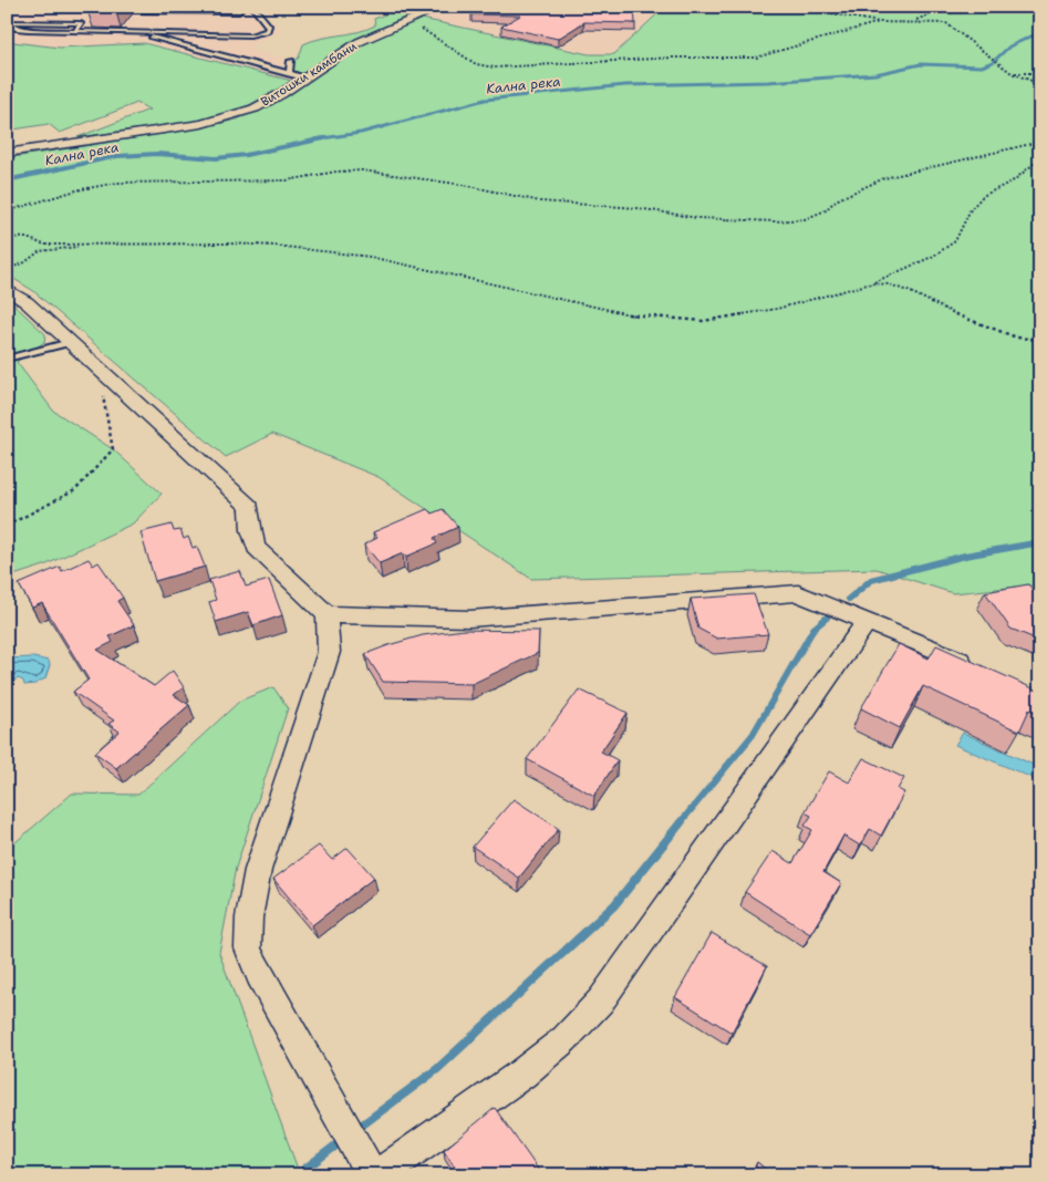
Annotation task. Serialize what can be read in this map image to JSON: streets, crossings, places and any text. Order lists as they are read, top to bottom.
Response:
{
  "streets": {
    "street": ["Витошки камбани"]
  },
  "water": ["Кална река"]
}
